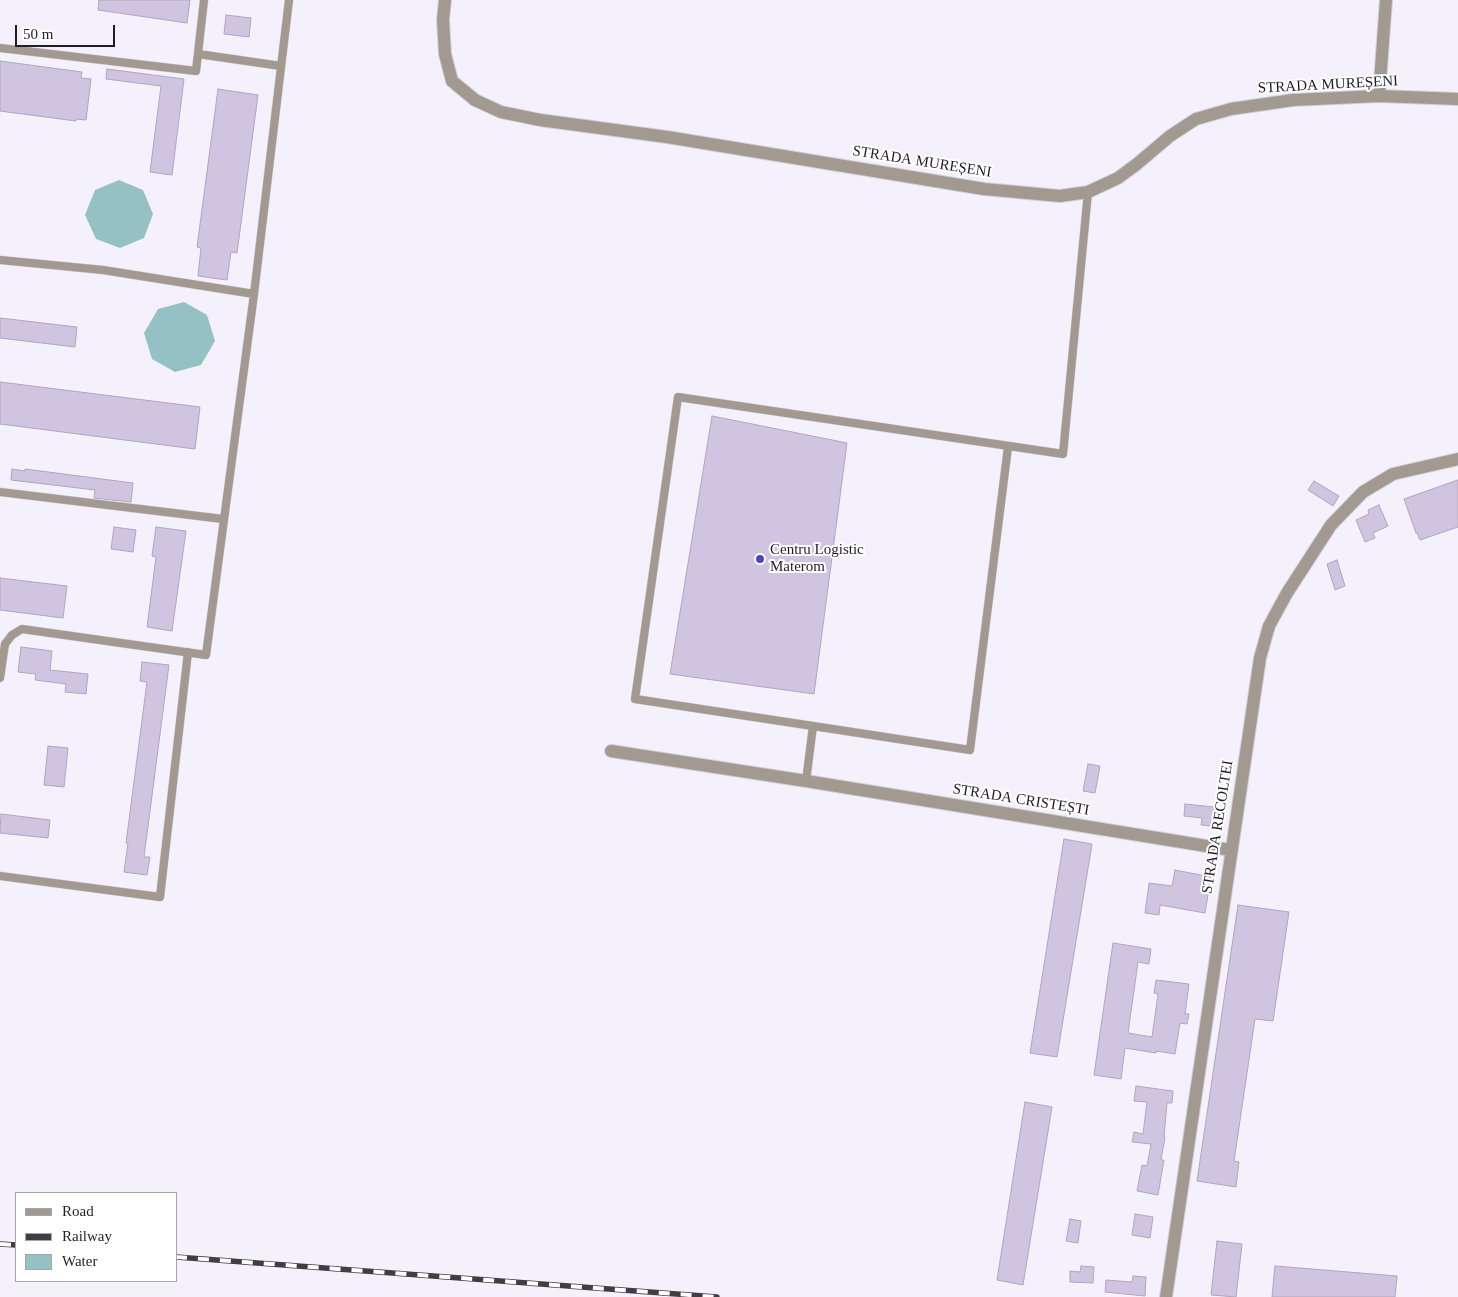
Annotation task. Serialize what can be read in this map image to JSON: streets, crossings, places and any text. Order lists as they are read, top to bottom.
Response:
{
  "streets": {
    "street": ["STRADA MUREȘENI", "STRADA CRISTEȘTI", "STRADA RECOLTEI"]
  },
  "crossings": [
    ["STRADA CRISTEȘTI", "STRADA RECOLTEI"]
  ],
  "places": ["Centru Logistic Materom"],
  "legend": ["Road", "Railway", "Water"],
  "scale_bar": "50 m"
}
